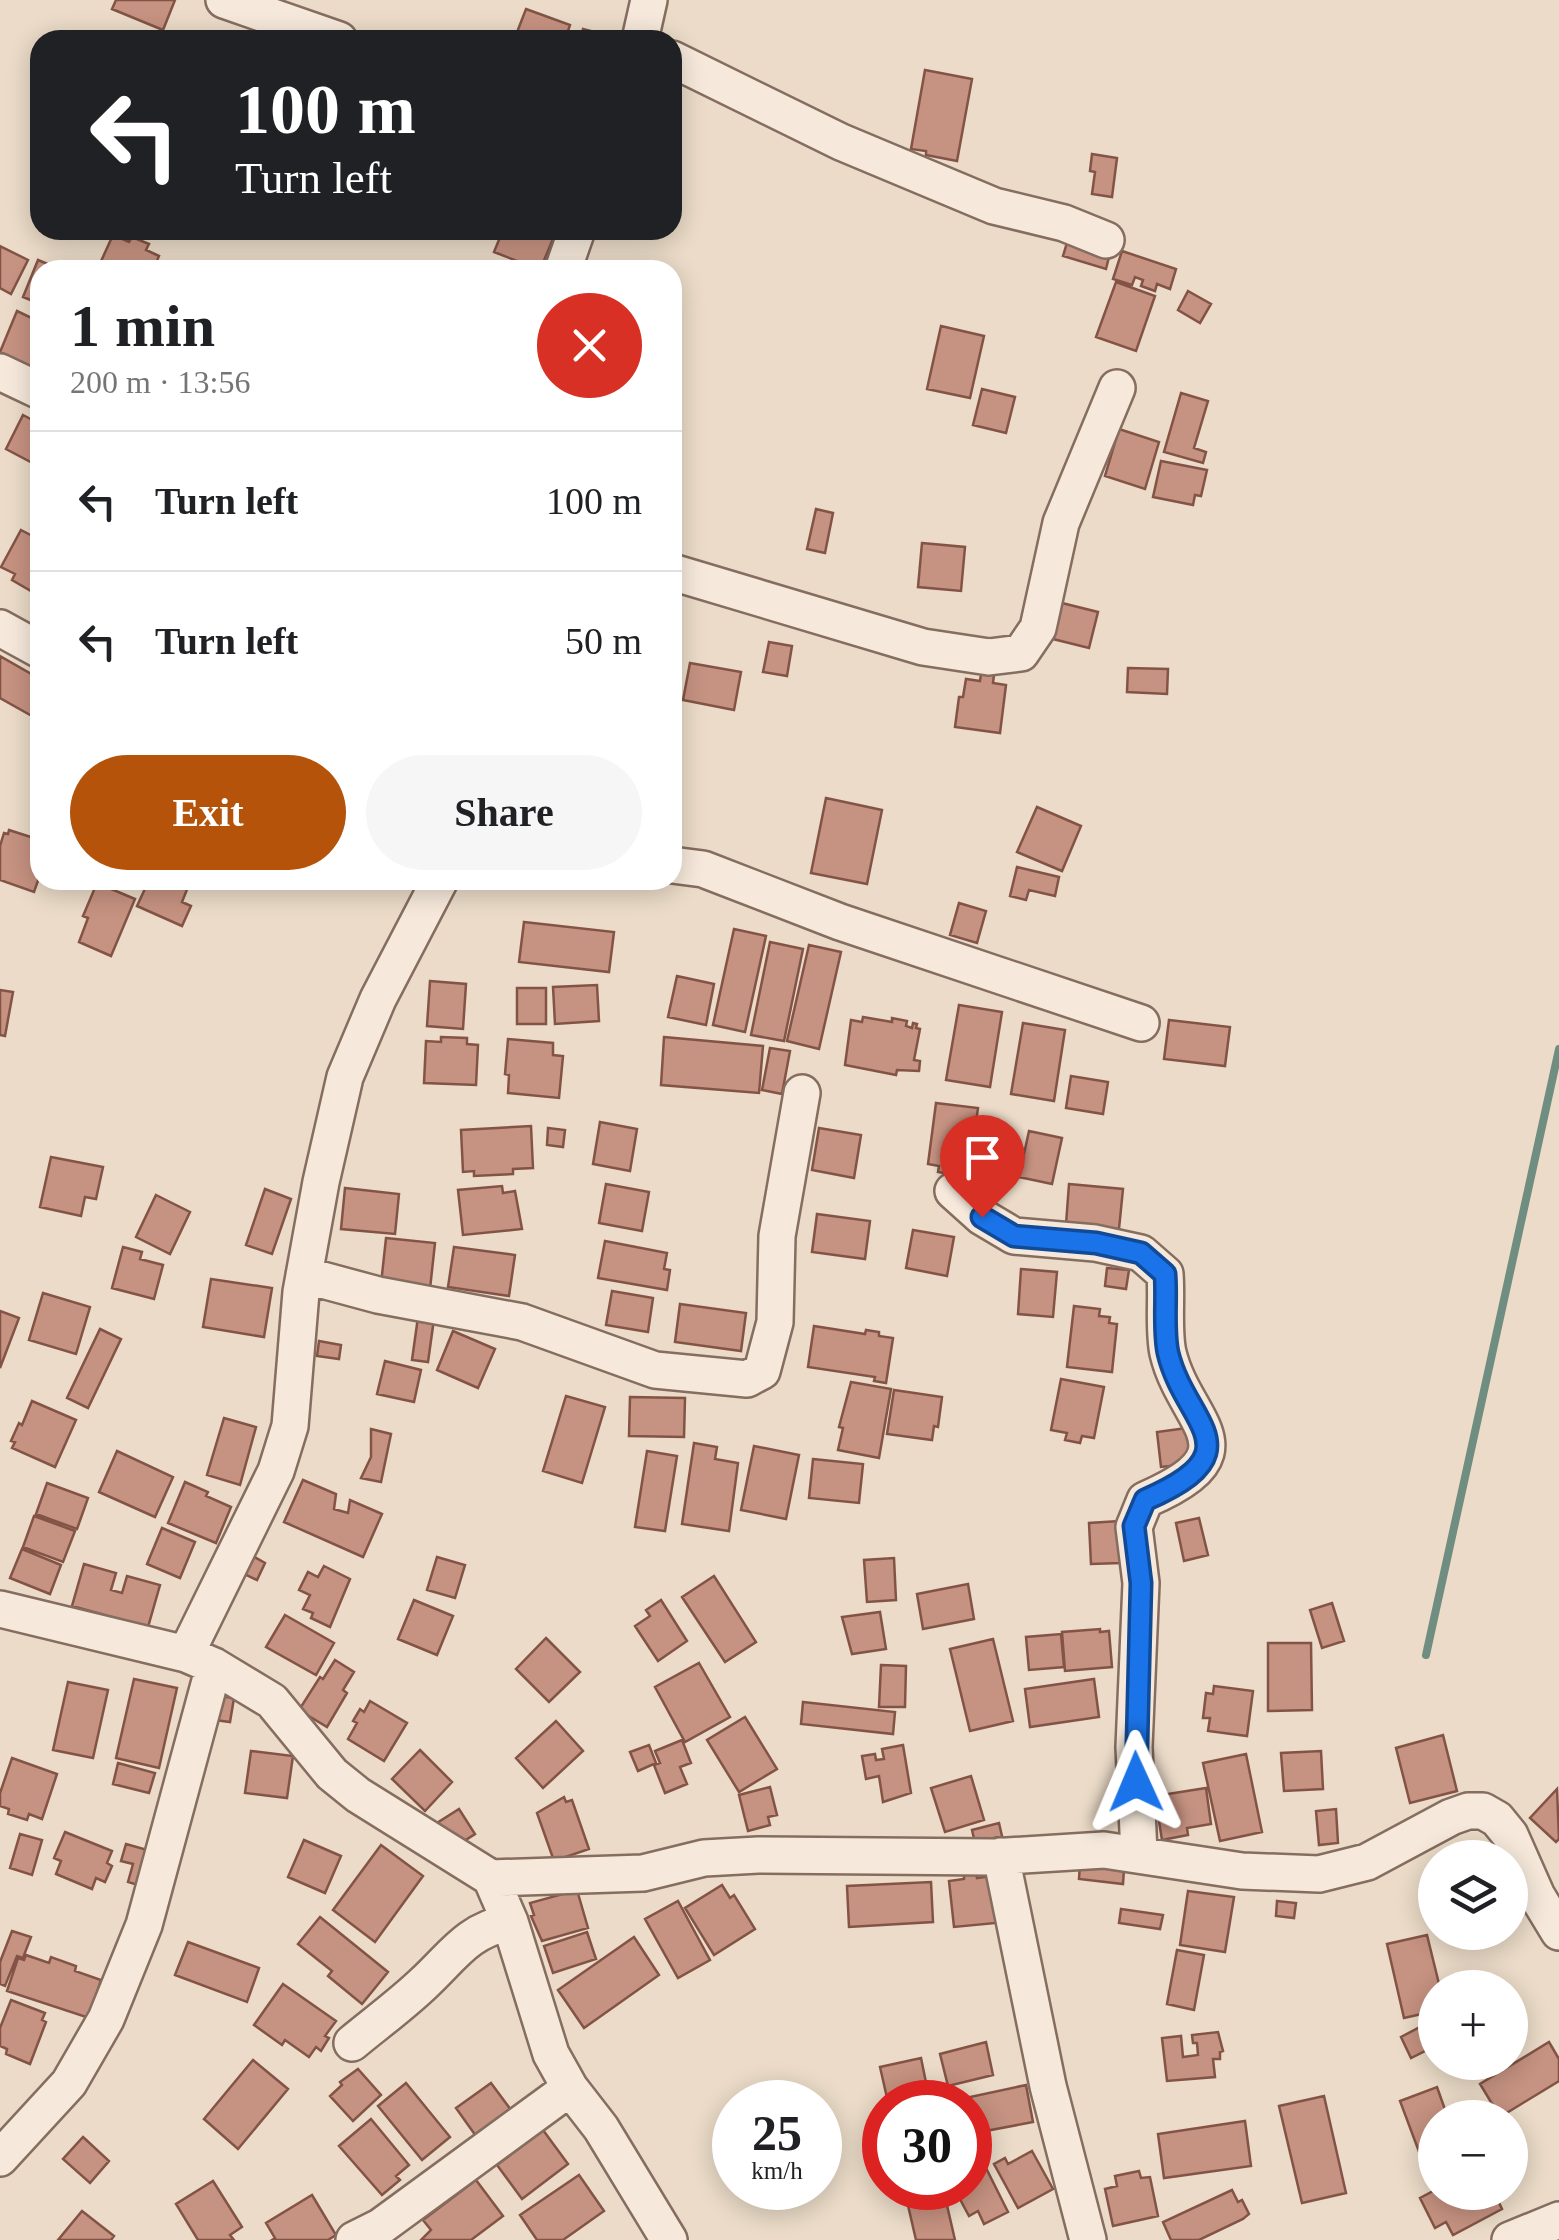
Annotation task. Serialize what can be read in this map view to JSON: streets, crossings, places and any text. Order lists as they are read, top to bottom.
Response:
{
  "page": {
    "turn": ["100 m", "Turn left"],
    "heading": ["1 min", "200 m · 13:56"],
    "list": [
      {
        "name": "Turn left",
        "value": "100 m"
      },
      {
        "name": "Turn left",
        "value": "50 m"
      }
    ],
    "buttons": ["Exit", "Share"],
    "map_buttons": ["+", "−"],
    "speed": "25 km/h",
    "limit": "30"
  }
}
